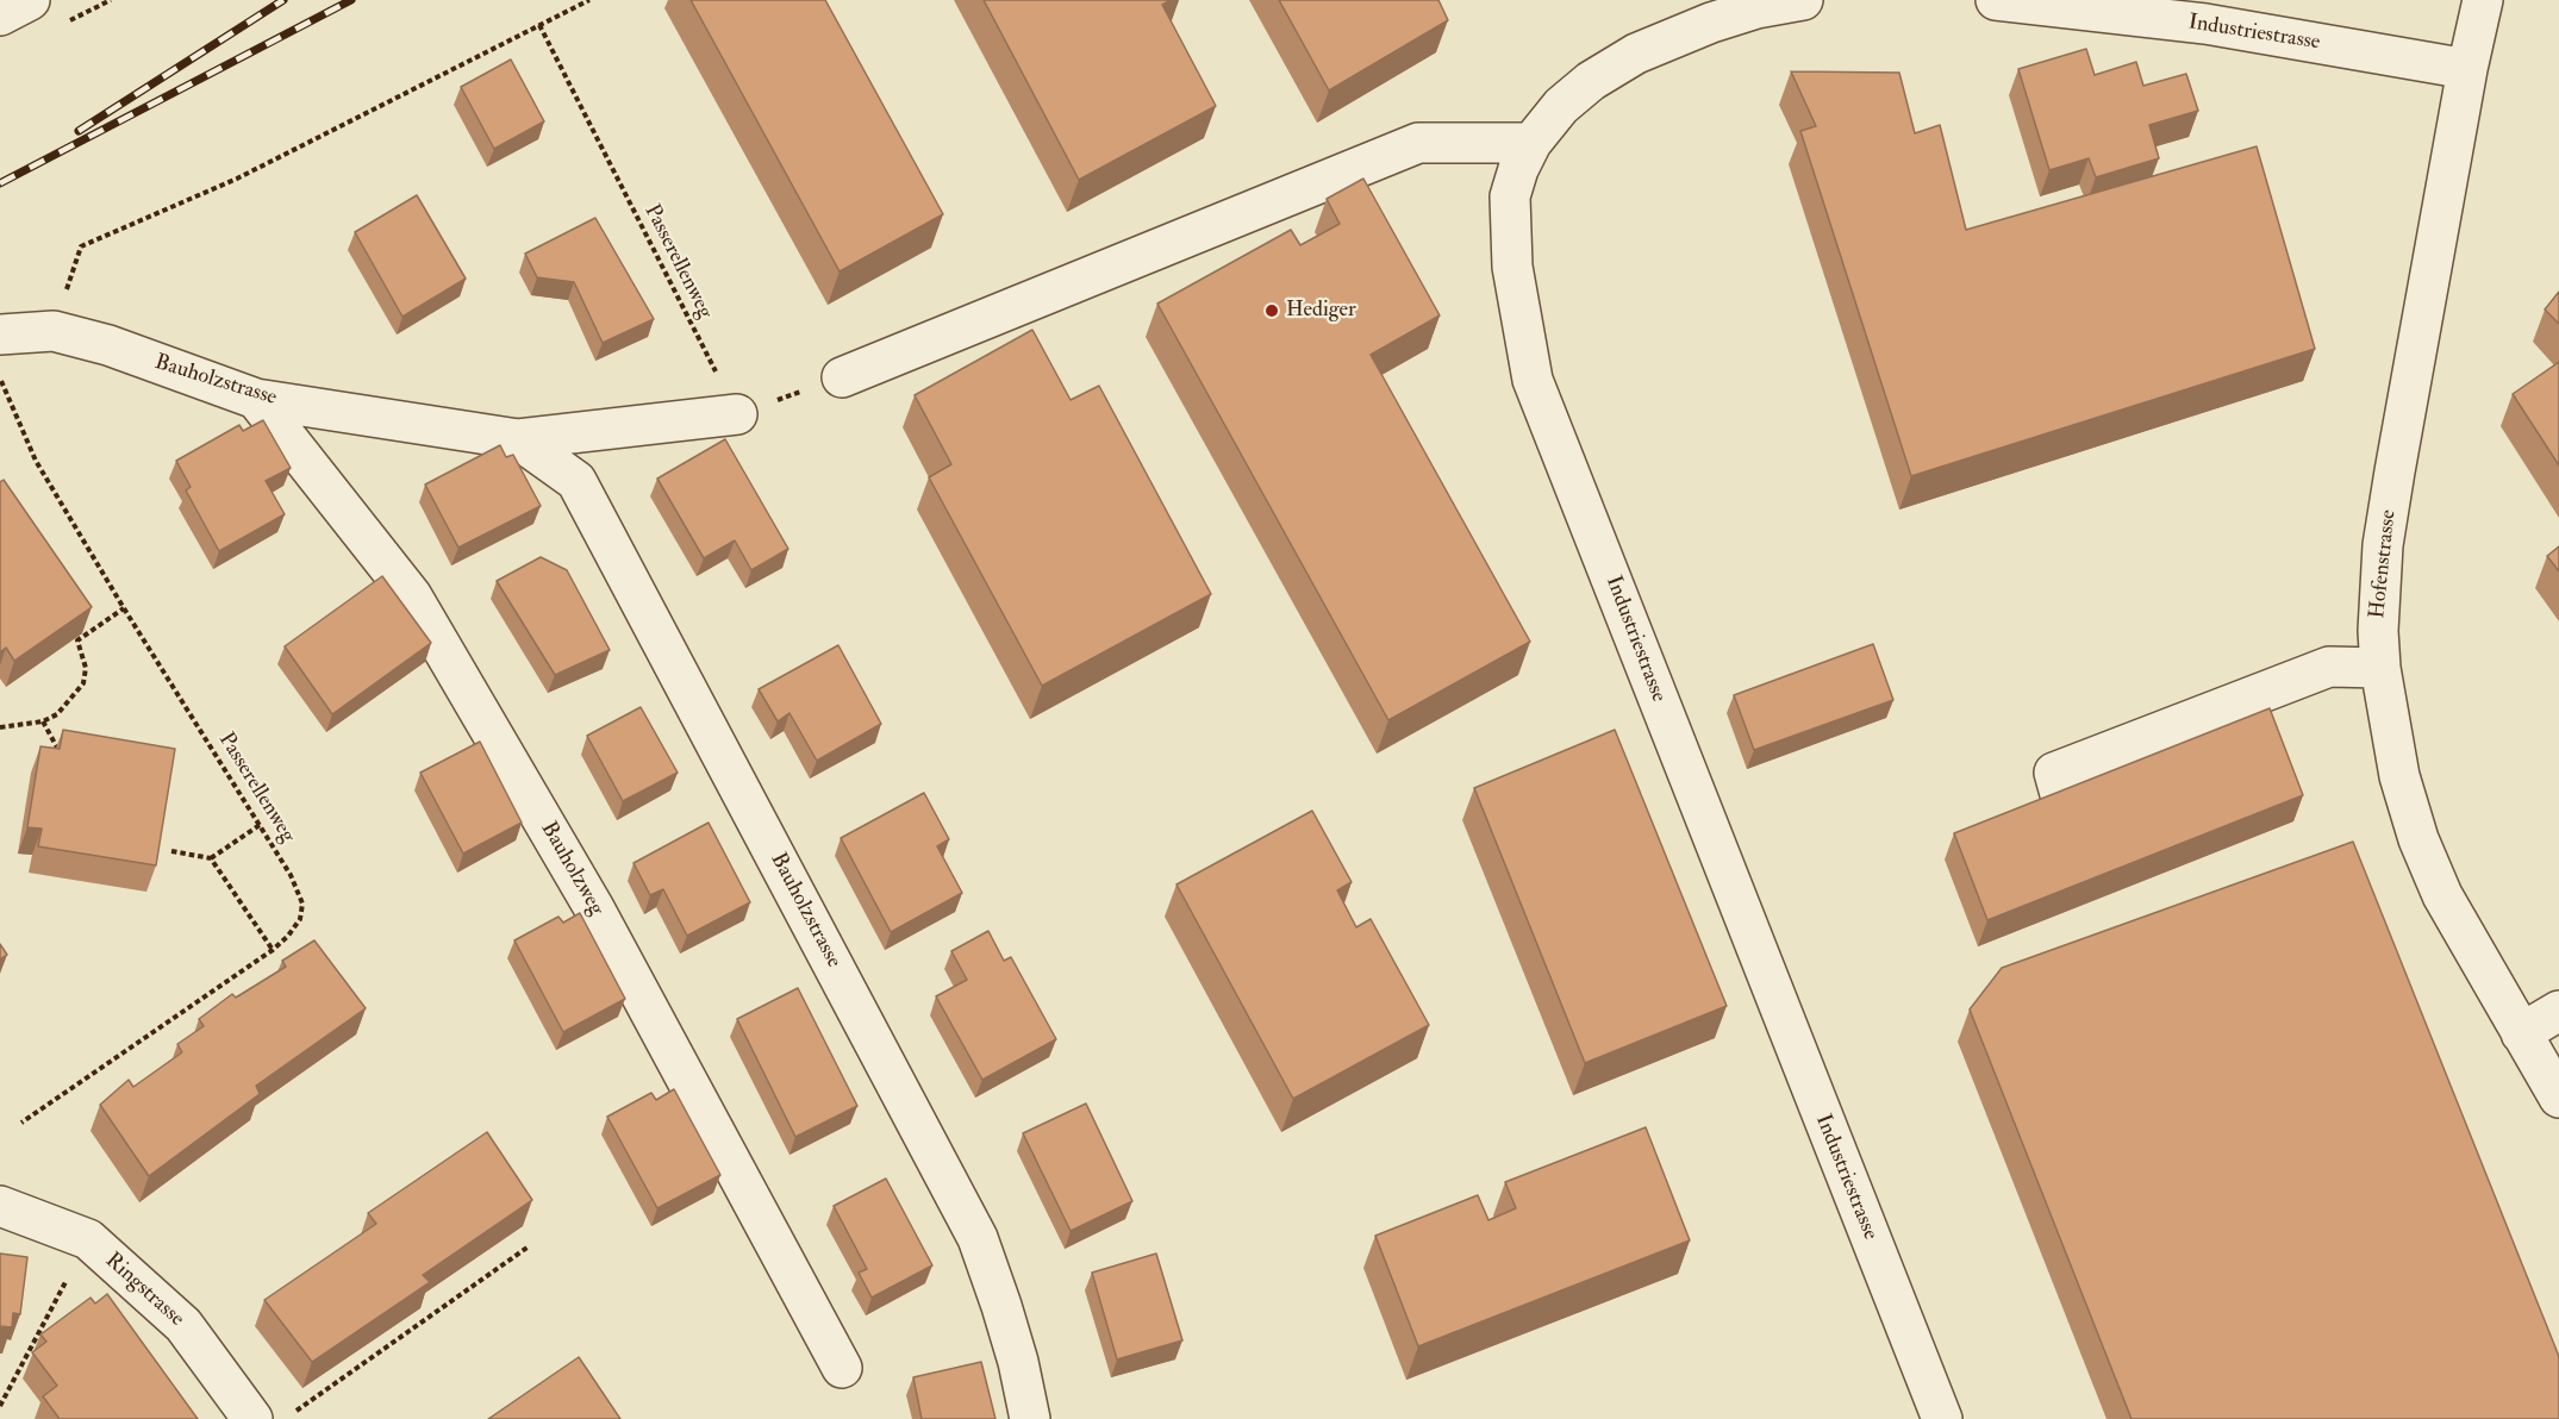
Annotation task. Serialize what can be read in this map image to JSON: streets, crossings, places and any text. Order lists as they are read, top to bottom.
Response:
{
  "streets": {
    "street": [
      "Industriestrasse",
      "Bauholzstrasse",
      "Hofenstrasse",
      "Bauholzweg",
      "Ringstrasse"
    ],
    "path": ["Passerellenweg"]
  },
  "crossings": [
    ["Industriestrasse", "Hofenstrasse"],
    ["Passerellenweg", "Bauholzstrasse"],
    ["Bauholzstrasse", "Bauholzweg"]
  ],
  "places": ["Hediger"]
}
